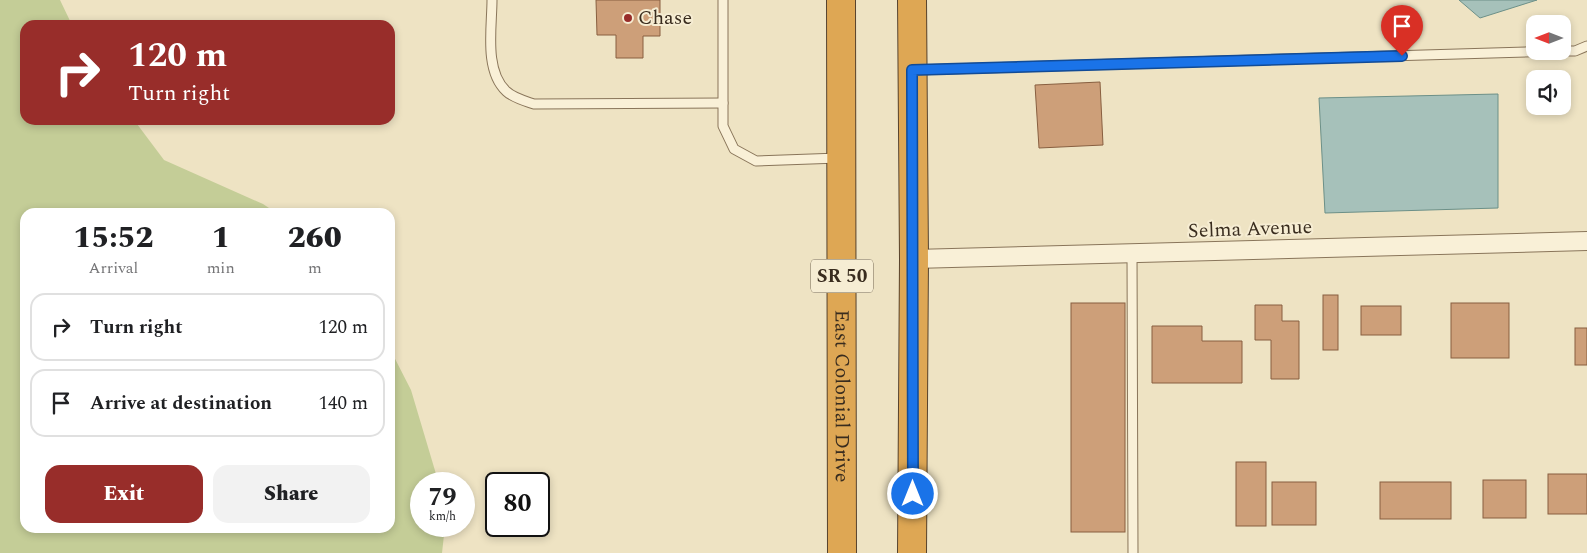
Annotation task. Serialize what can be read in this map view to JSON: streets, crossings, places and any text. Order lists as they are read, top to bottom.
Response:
{
  "streets": {
    "highway": ["SR 50", "East Colonial Drive"],
    "street": ["Selma Avenue"]
  },
  "places": ["Chase"],
  "north": "left",
  "page": {
    "turn": ["120 m", "Turn right"],
    "eta": [
      "15:52",
      "Arrival",
      "1",
      "min",
      "260",
      "m"
    ],
    "list": [
      {
        "name": "Turn right",
        "value": "120 m"
      },
      {
        "name": "Arrive at destination",
        "value": "140 m"
      }
    ],
    "buttons": ["Exit", "Share"],
    "speed": "79 km/h",
    "limit": "80"
  }
}
